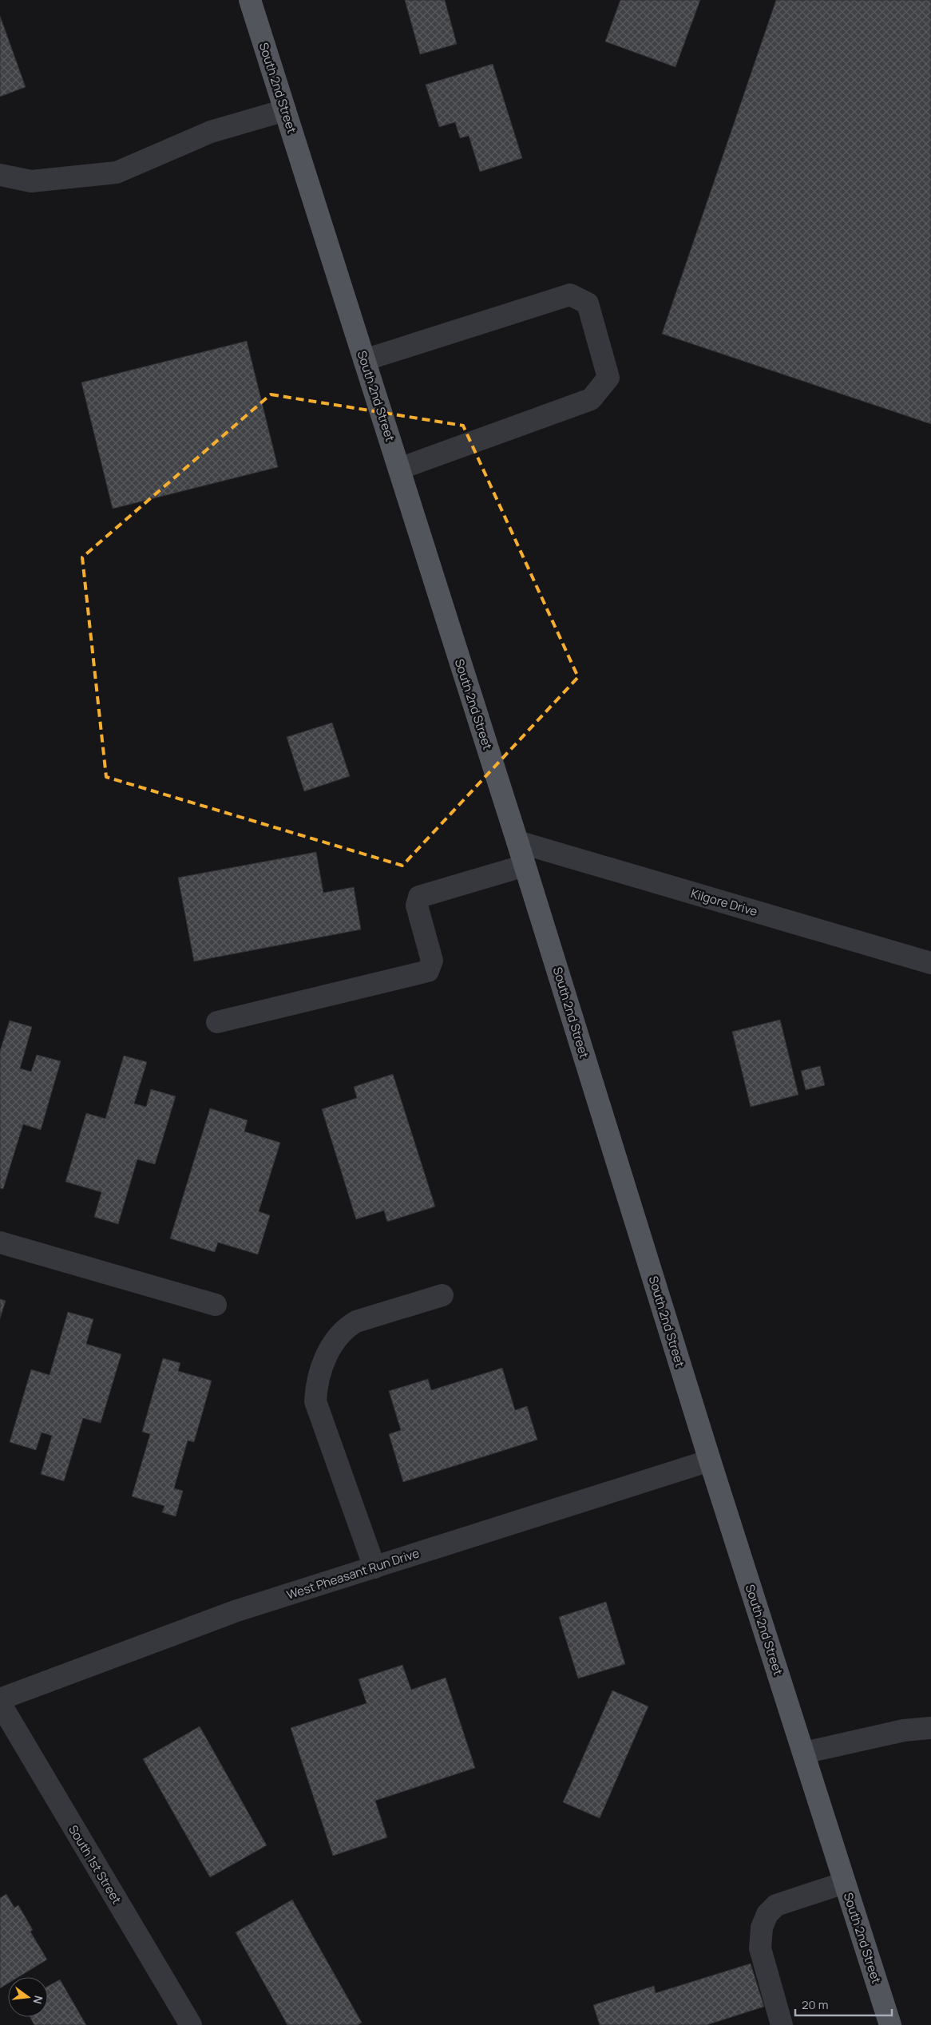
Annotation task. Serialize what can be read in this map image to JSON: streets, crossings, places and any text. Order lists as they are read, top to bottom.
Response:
{
  "streets": {
    "main road": ["South 2nd Street"],
    "street": ["Kilgore Drive", "West Pheasant Run Drive", "South 1st Street"]
  },
  "crossings": [
    ["South 2nd Street", "Kilgore Drive"],
    ["South 2nd Street", "West Pheasant Run Drive"]
  ],
  "scale_bar": "20 m",
  "north": "right"
}
